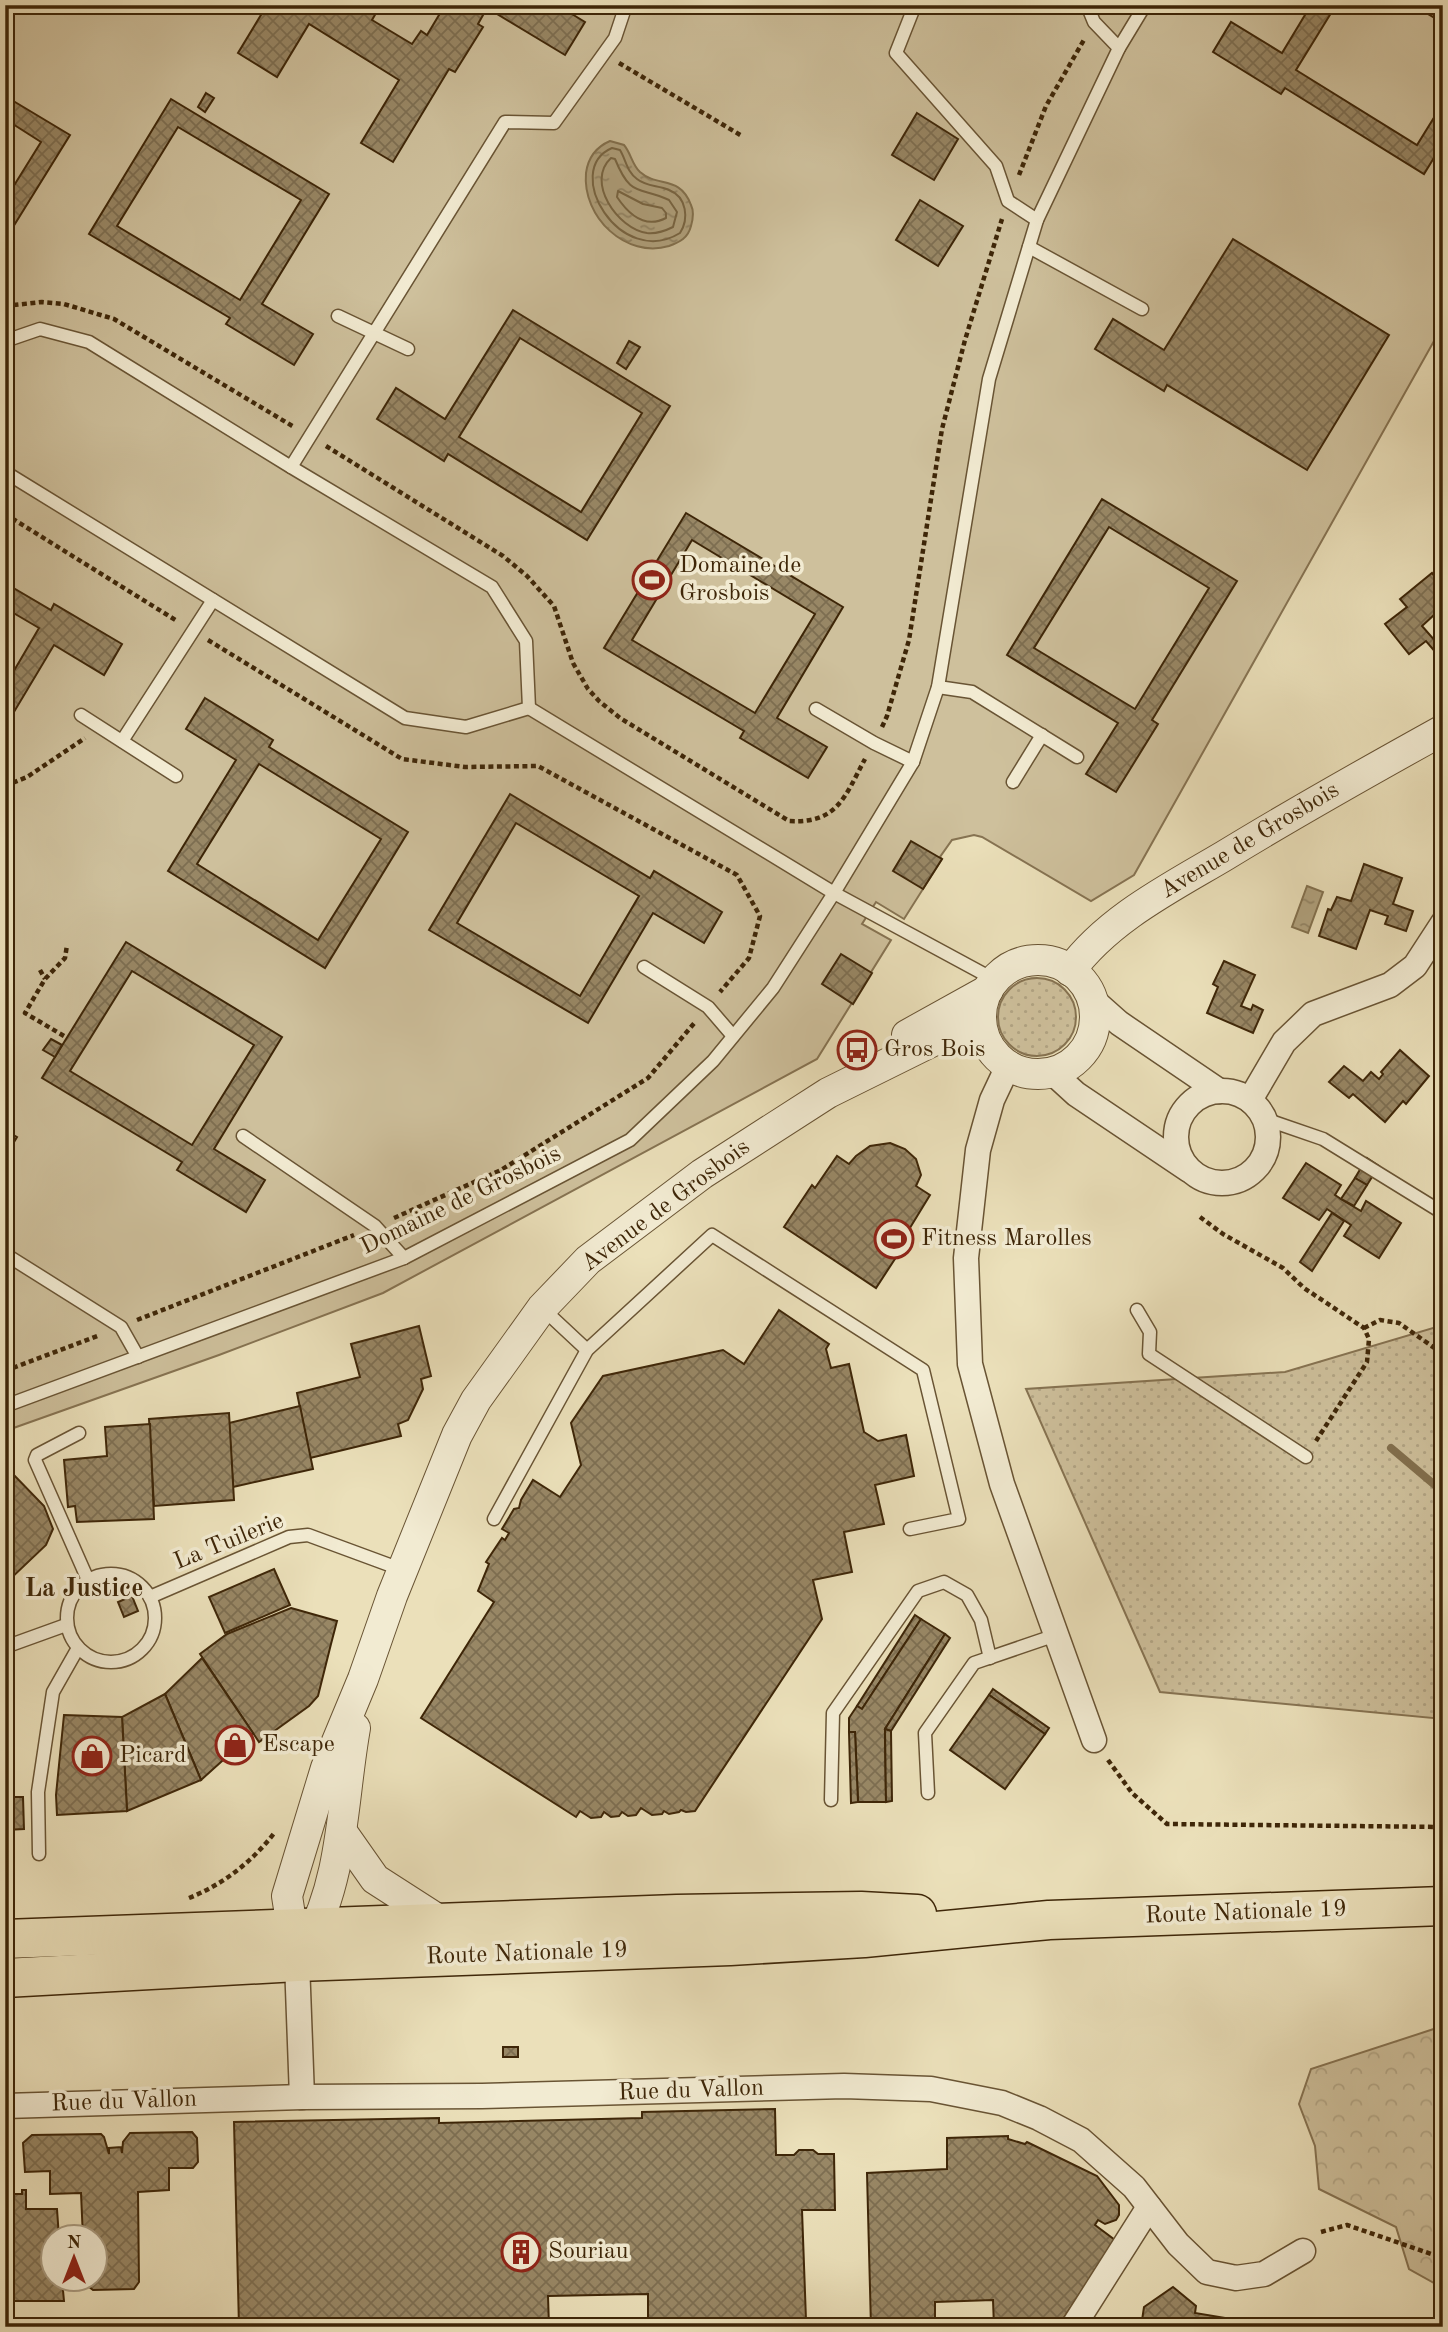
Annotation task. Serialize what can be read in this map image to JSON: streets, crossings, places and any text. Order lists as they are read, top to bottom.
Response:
{
  "streets": {
    "main road": ["Route Nationale 19"],
    "street": ["Avenue de Grosbois", "Rue du Vallon"],
    "lane": ["Domaine de Grosbois", "La Tuilerie"]
  },
  "crossings": [
    ["Avenue de Grosbois", "La Tuilerie"],
    ["Avenue de Grosbois", "Route Nationale 19"]
  ],
  "districts": ["La Justice"],
  "places": {
    "sports": ["Domaine de Grosbois", "Fitness Marolles"],
    "bus stop": ["Gros Bois"],
    "shop": ["Escape", "Picard"],
    "building": ["Souriau"]
  },
  "north": "top"
}
